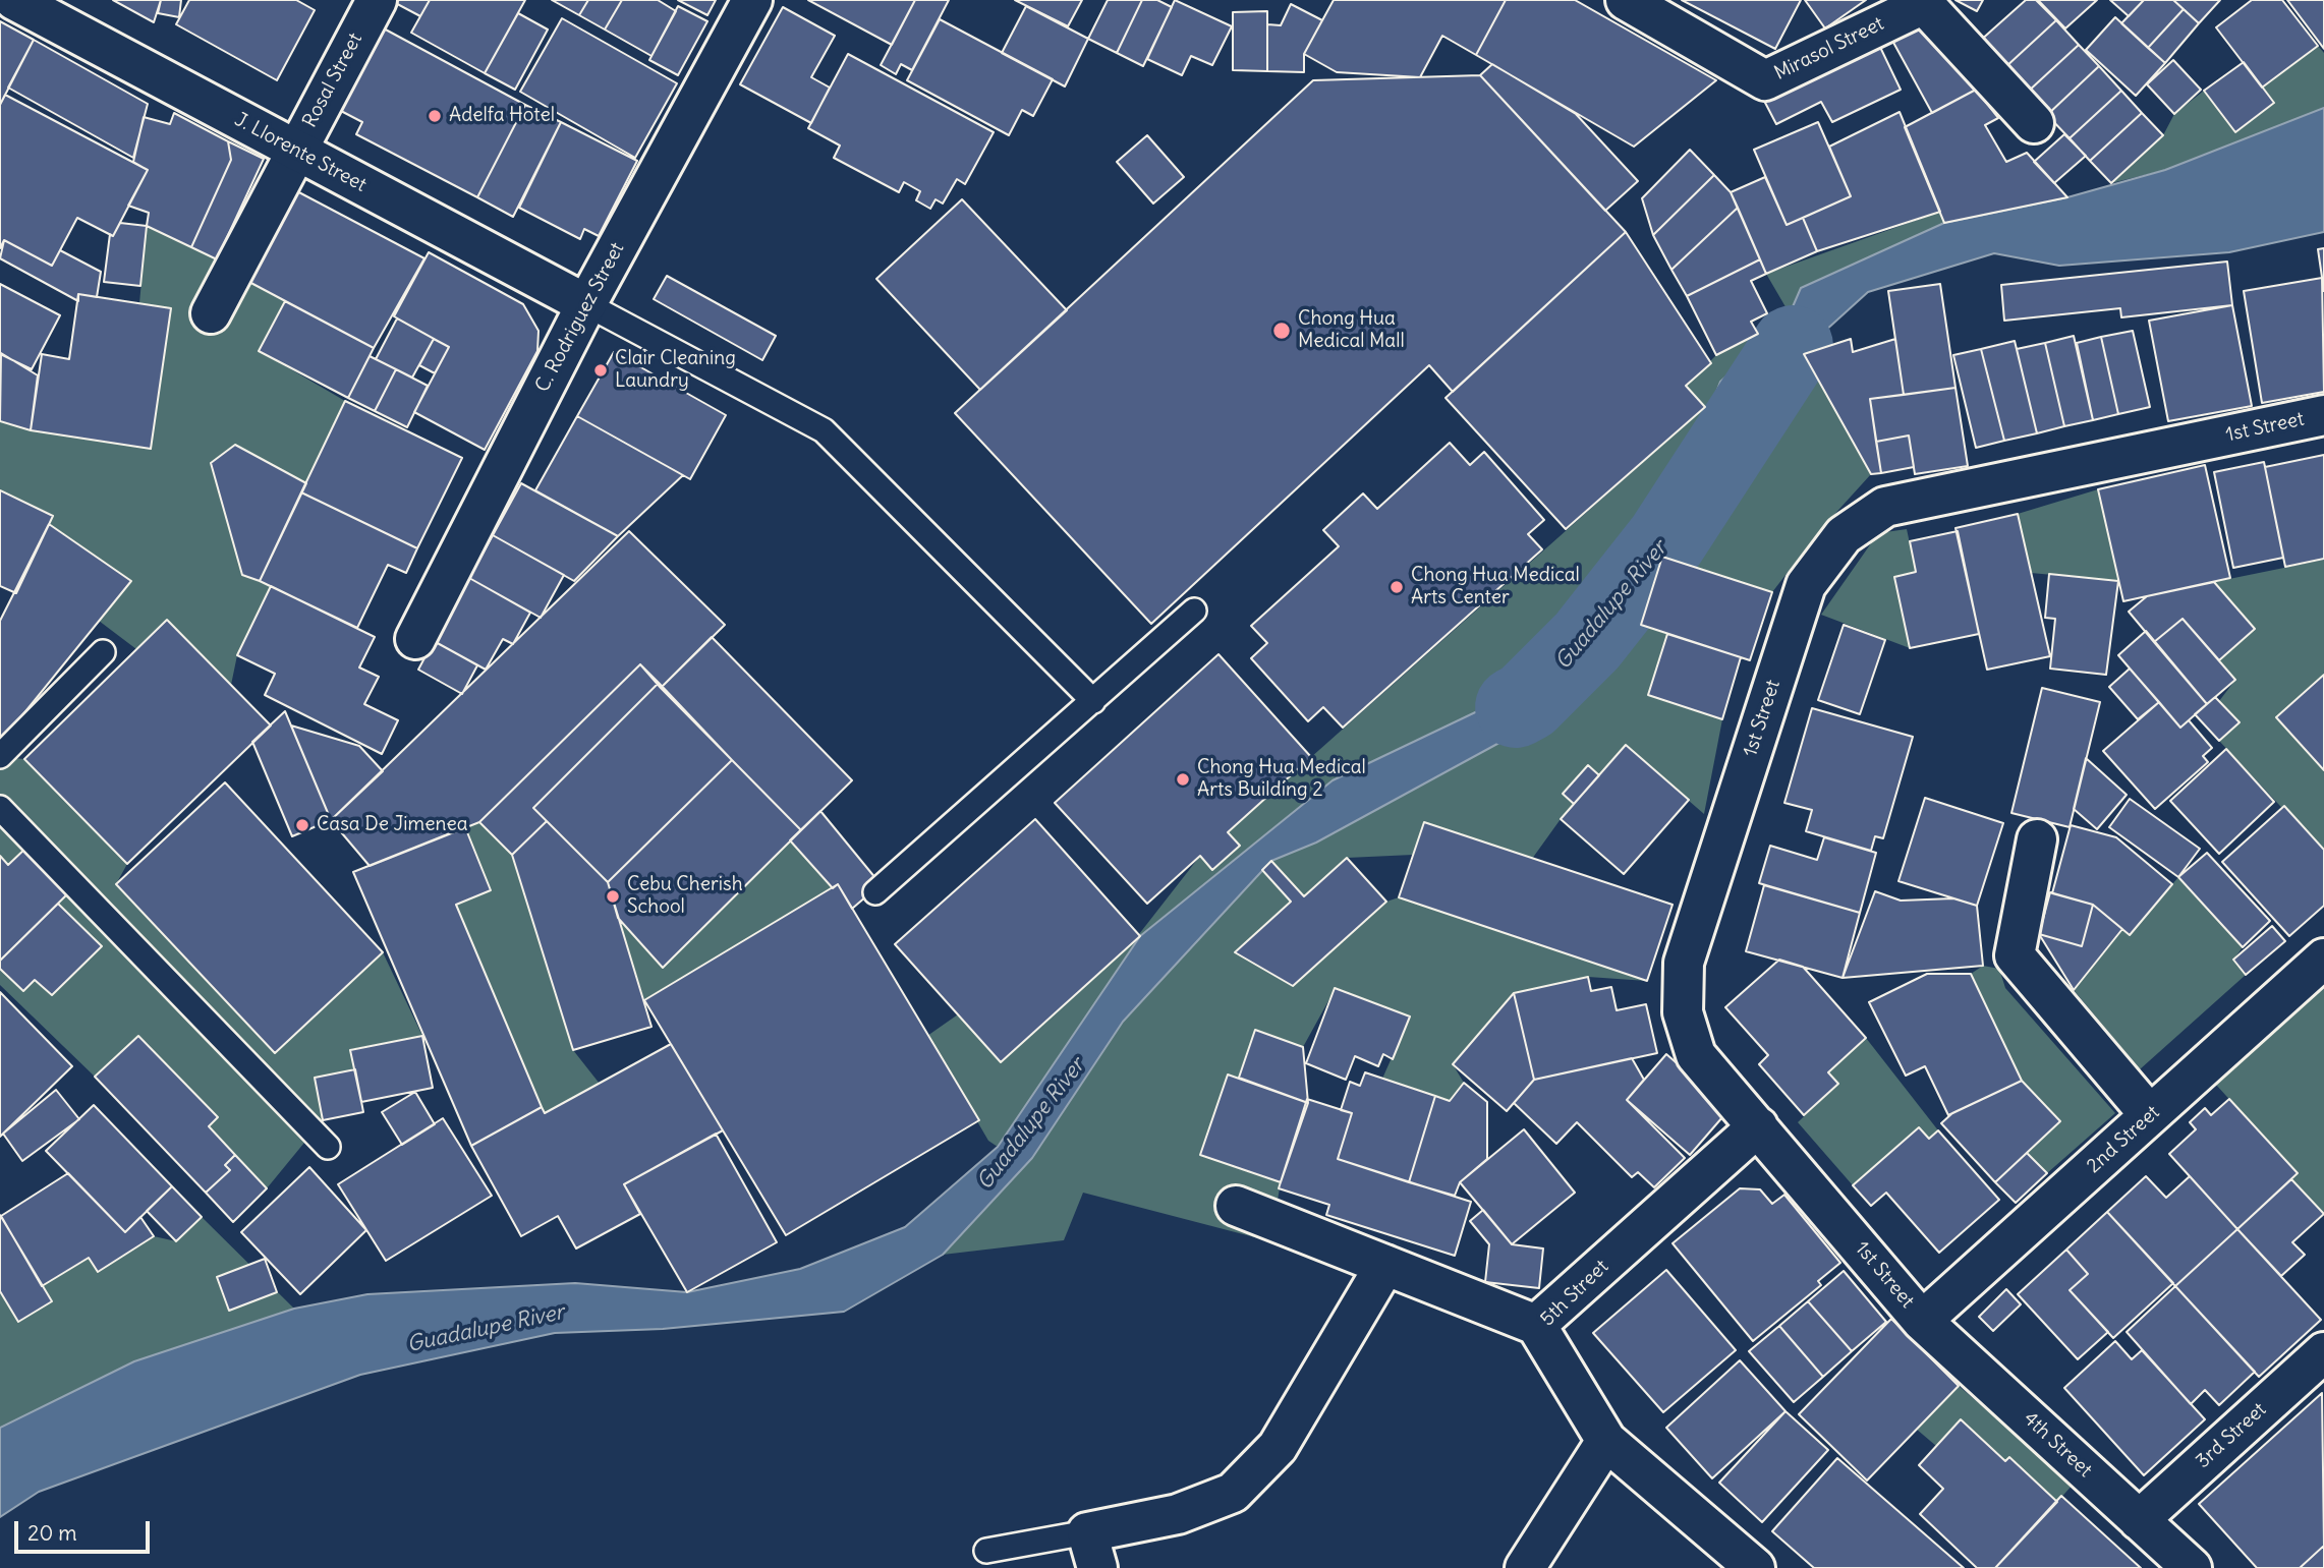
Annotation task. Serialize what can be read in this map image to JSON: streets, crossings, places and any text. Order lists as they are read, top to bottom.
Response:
{
  "streets": {
    "street": [
      "Mirasol Street",
      "Rosal Street",
      "J. Llorente Street",
      "C. Rodriguez Street",
      "1st Street",
      "2nd Street",
      "5th Street",
      "3rd Street",
      "4th Street"
    ]
  },
  "crossings": [
    ["Rosal Street", "J. Llorente Street"],
    ["J. Llorente Street", "C. Rodriguez Street"],
    ["1st Street", "2nd Street"],
    ["1st Street", "5th Street"],
    ["1st Street", "4th Street"],
    ["2nd Street", "4th Street"],
    ["3rd Street", "4th Street"]
  ],
  "water": ["Guadalupe River"],
  "places": [
    "Adelfa Hotel",
    "Chong Hua Medical Mall",
    "Clair Cleaning Laundry",
    "Chong Hua Medical Arts Center",
    "Chong Hua Medical Arts Building 2",
    "Casa De Jimenea",
    "Cebu Cherish School"
  ],
  "scale_bar": "20 m"
}
